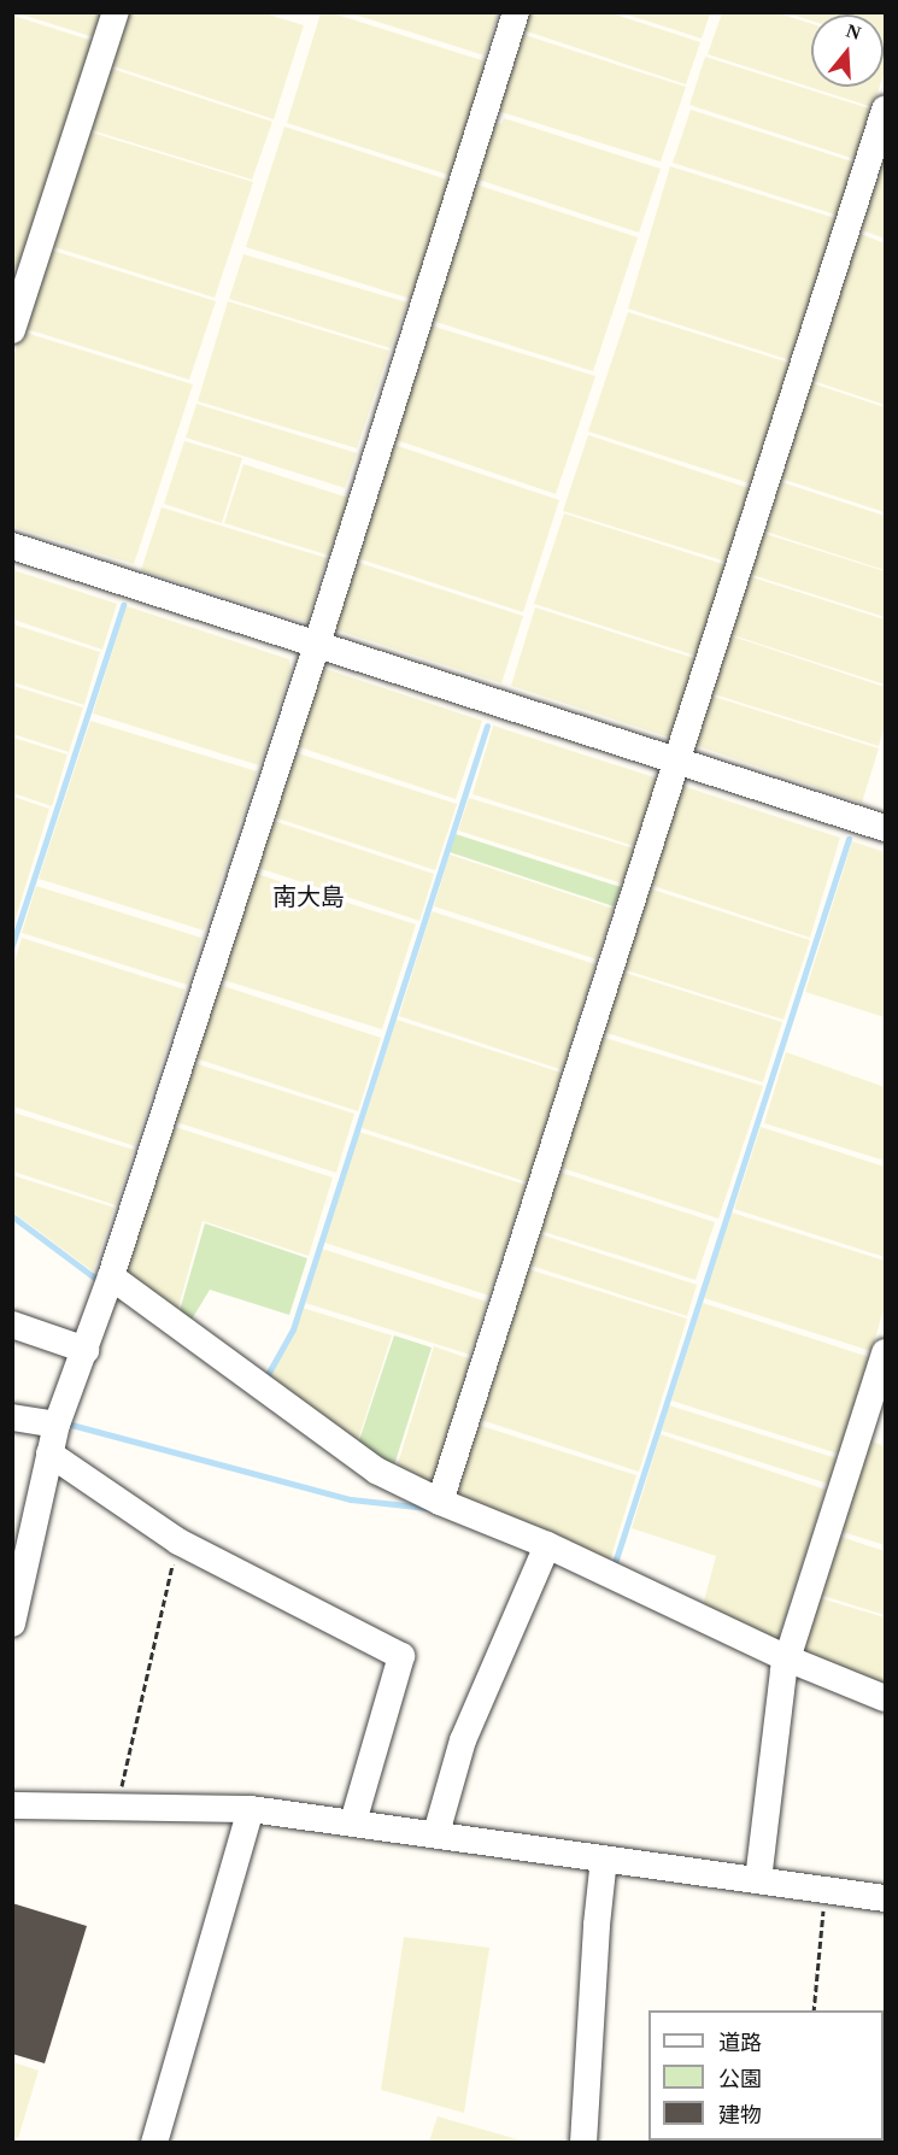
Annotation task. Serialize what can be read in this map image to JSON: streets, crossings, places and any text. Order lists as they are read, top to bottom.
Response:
{
  "districts": ["南大島"],
  "legend": ["道路", "公園", "建物"],
  "north": "top"
}
